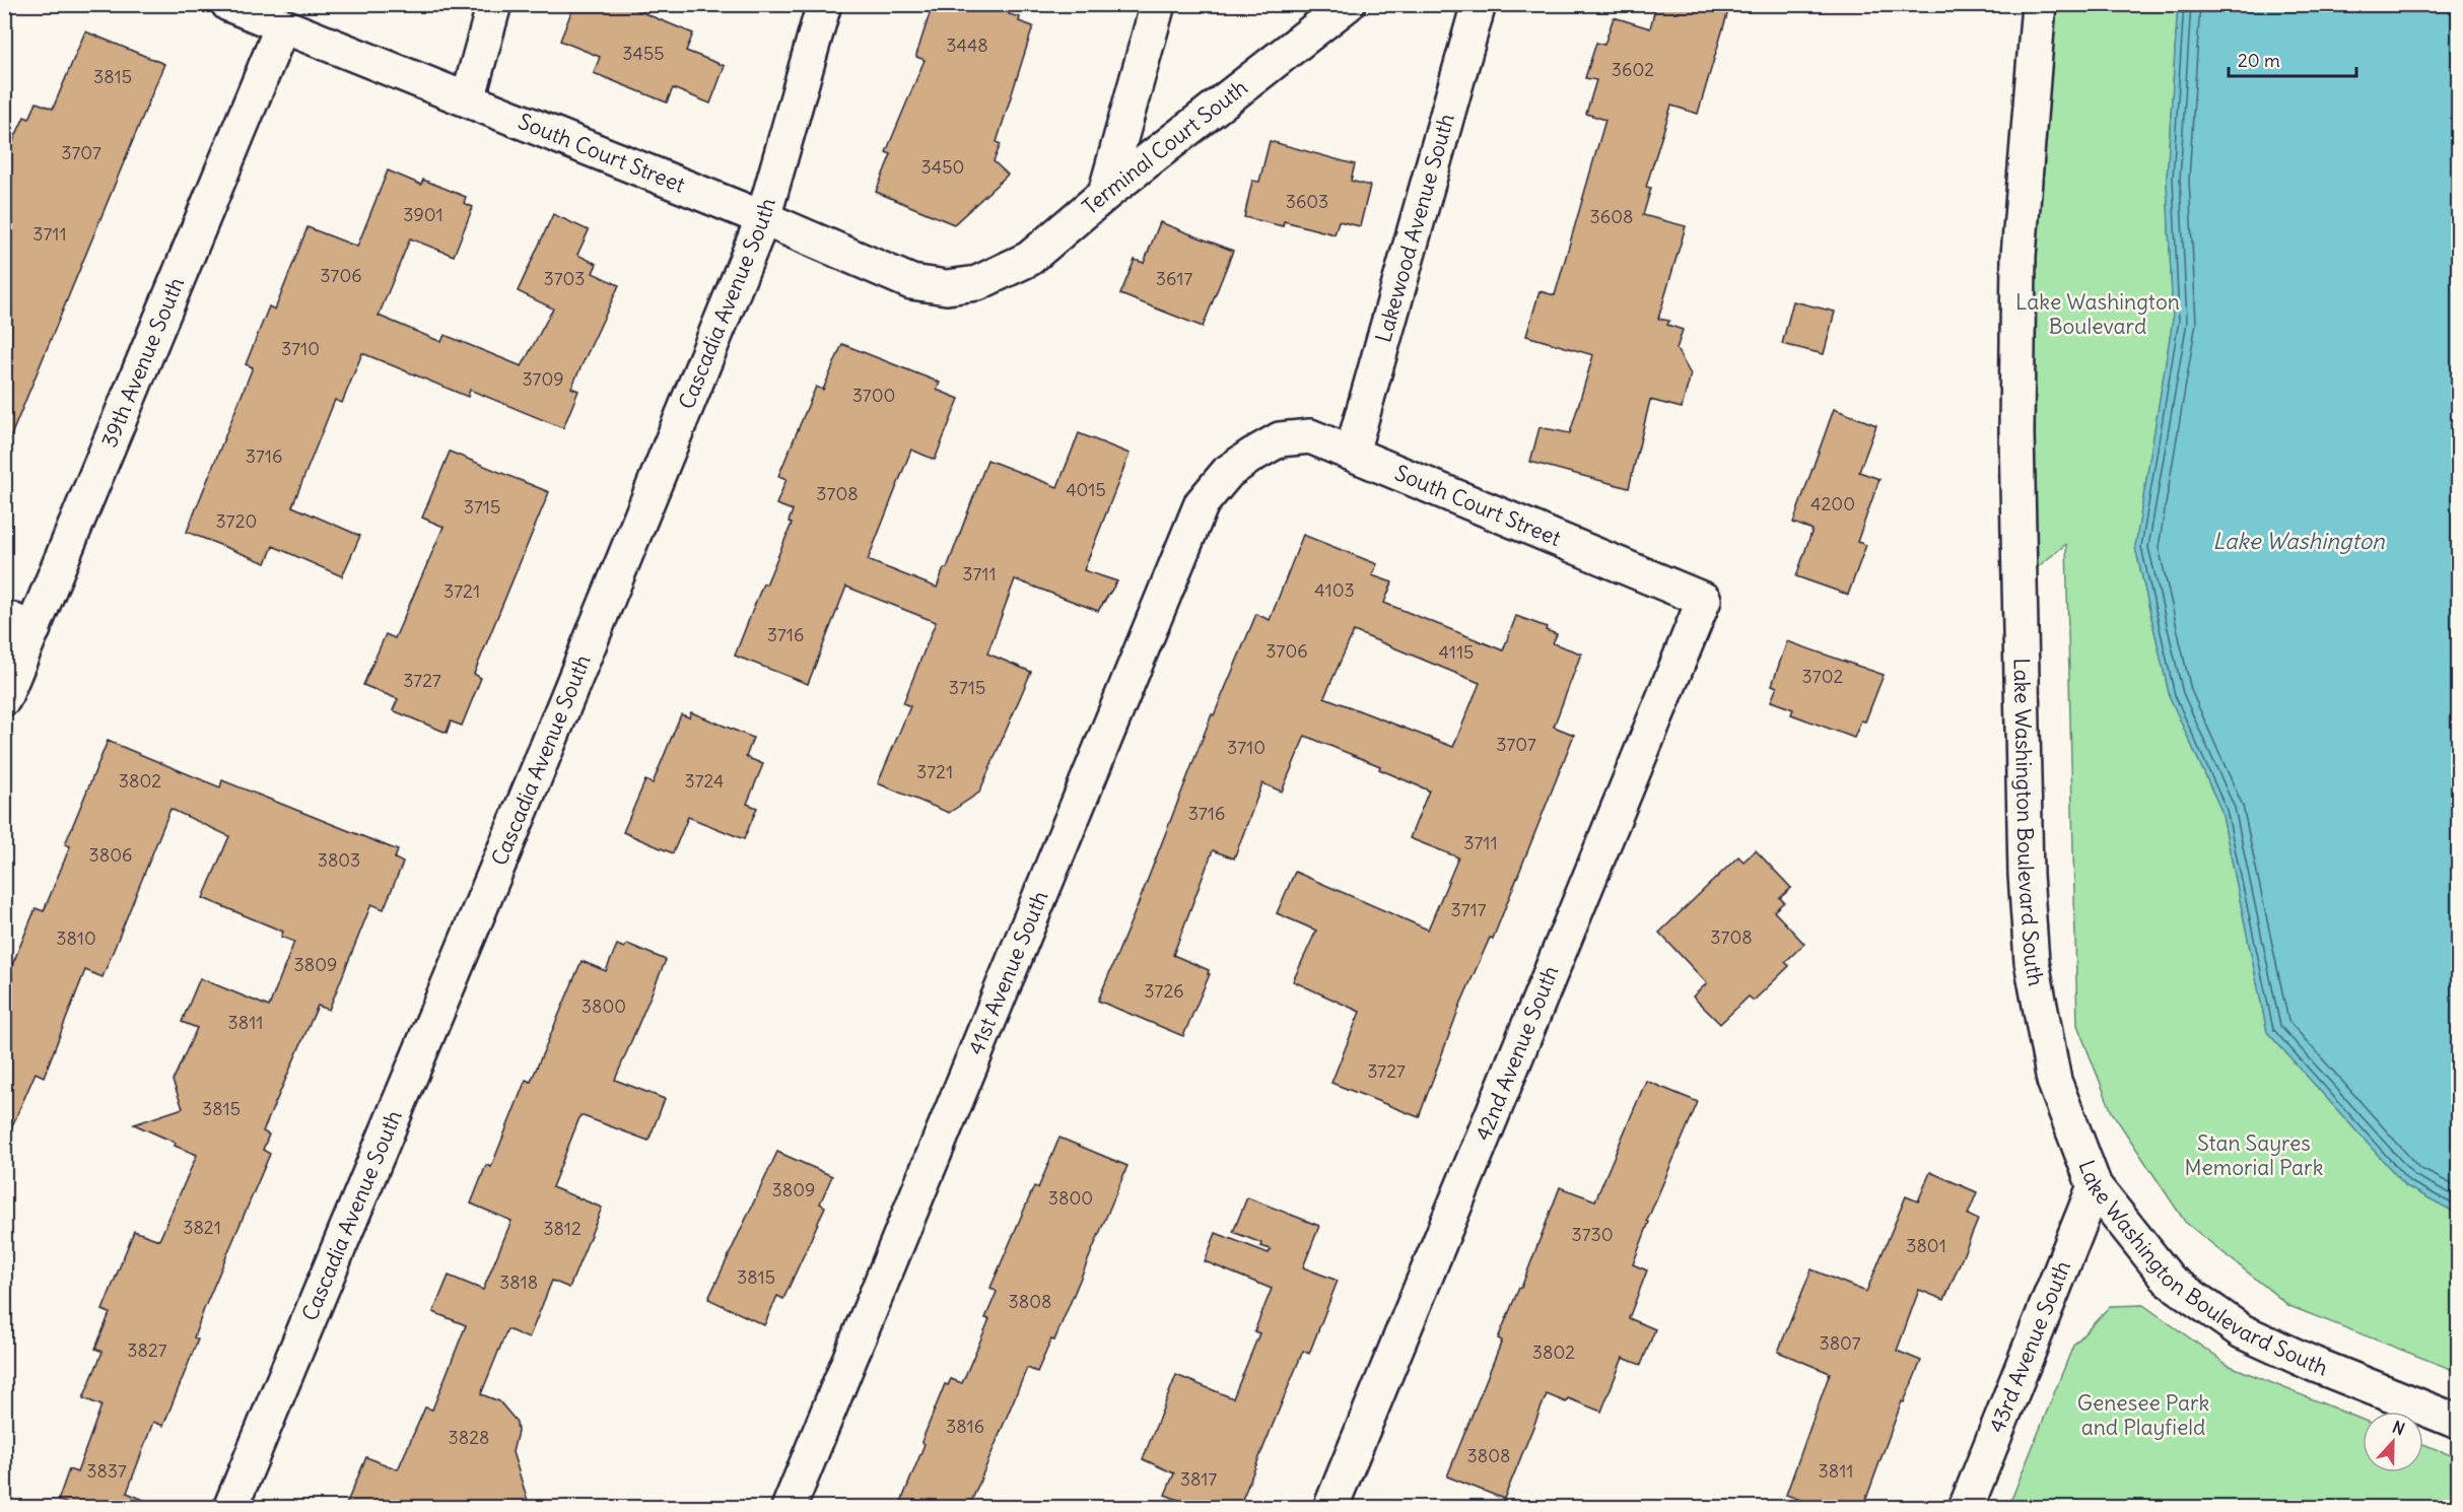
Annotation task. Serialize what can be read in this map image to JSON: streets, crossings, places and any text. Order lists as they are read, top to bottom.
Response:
{
  "streets": {
    "street": [
      "Terminal Court South",
      "South Court Street",
      "Lakewood Avenue South",
      "Cascadia Avenue South",
      "39th Avenue South",
      "Lake Washington Boulevard South",
      "41st Avenue South",
      "42nd Avenue South",
      "43rd Avenue South"
    ]
  },
  "crossings": [
    ["Terminal Court South", "South Court Street"],
    ["South Court Street", "Lakewood Avenue South"],
    ["South Court Street", "Cascadia Avenue South"],
    ["South Court Street", "39th Avenue South"],
    ["South Court Street", "41st Avenue South"],
    ["South Court Street", "42nd Avenue South"],
    ["Lake Washington Boulevard South", "43rd Avenue South"]
  ],
  "water": ["Lake Washington"],
  "parks": ["Lake Washington Boulevard", "Stan Sayres Memorial Park", "Genesee Park and Playfield"],
  "house_numbers": [
    "3448",
    "3455",
    "3602",
    "3815",
    "3707",
    "3450",
    "3603",
    "3901",
    "3608",
    "3711",
    "3706",
    "3703",
    "3617",
    "3710",
    "3709",
    "3700",
    "3716",
    "4015",
    "3708",
    "4200",
    "3715",
    "3720",
    "3711",
    "4103",
    "3721",
    "3716",
    "3706",
    "4115",
    "3702",
    "3727",
    "3715",
    "3707",
    "3710",
    "3721",
    "3802",
    "3724",
    "3716",
    "3711",
    "3806",
    "3803",
    "3717",
    "3708",
    "3810",
    "3809",
    "3726",
    "3800",
    "3811",
    "3727",
    "3815",
    "3809",
    "3800",
    "3821",
    "3812",
    "3730",
    "3801",
    "3815",
    "3818",
    "3808",
    "3807",
    "3827",
    "3802",
    "3816",
    "3828",
    "3808",
    "3837",
    "3811",
    "3817"
  ],
  "scale_bar": "20 m",
  "north": "top"
}
